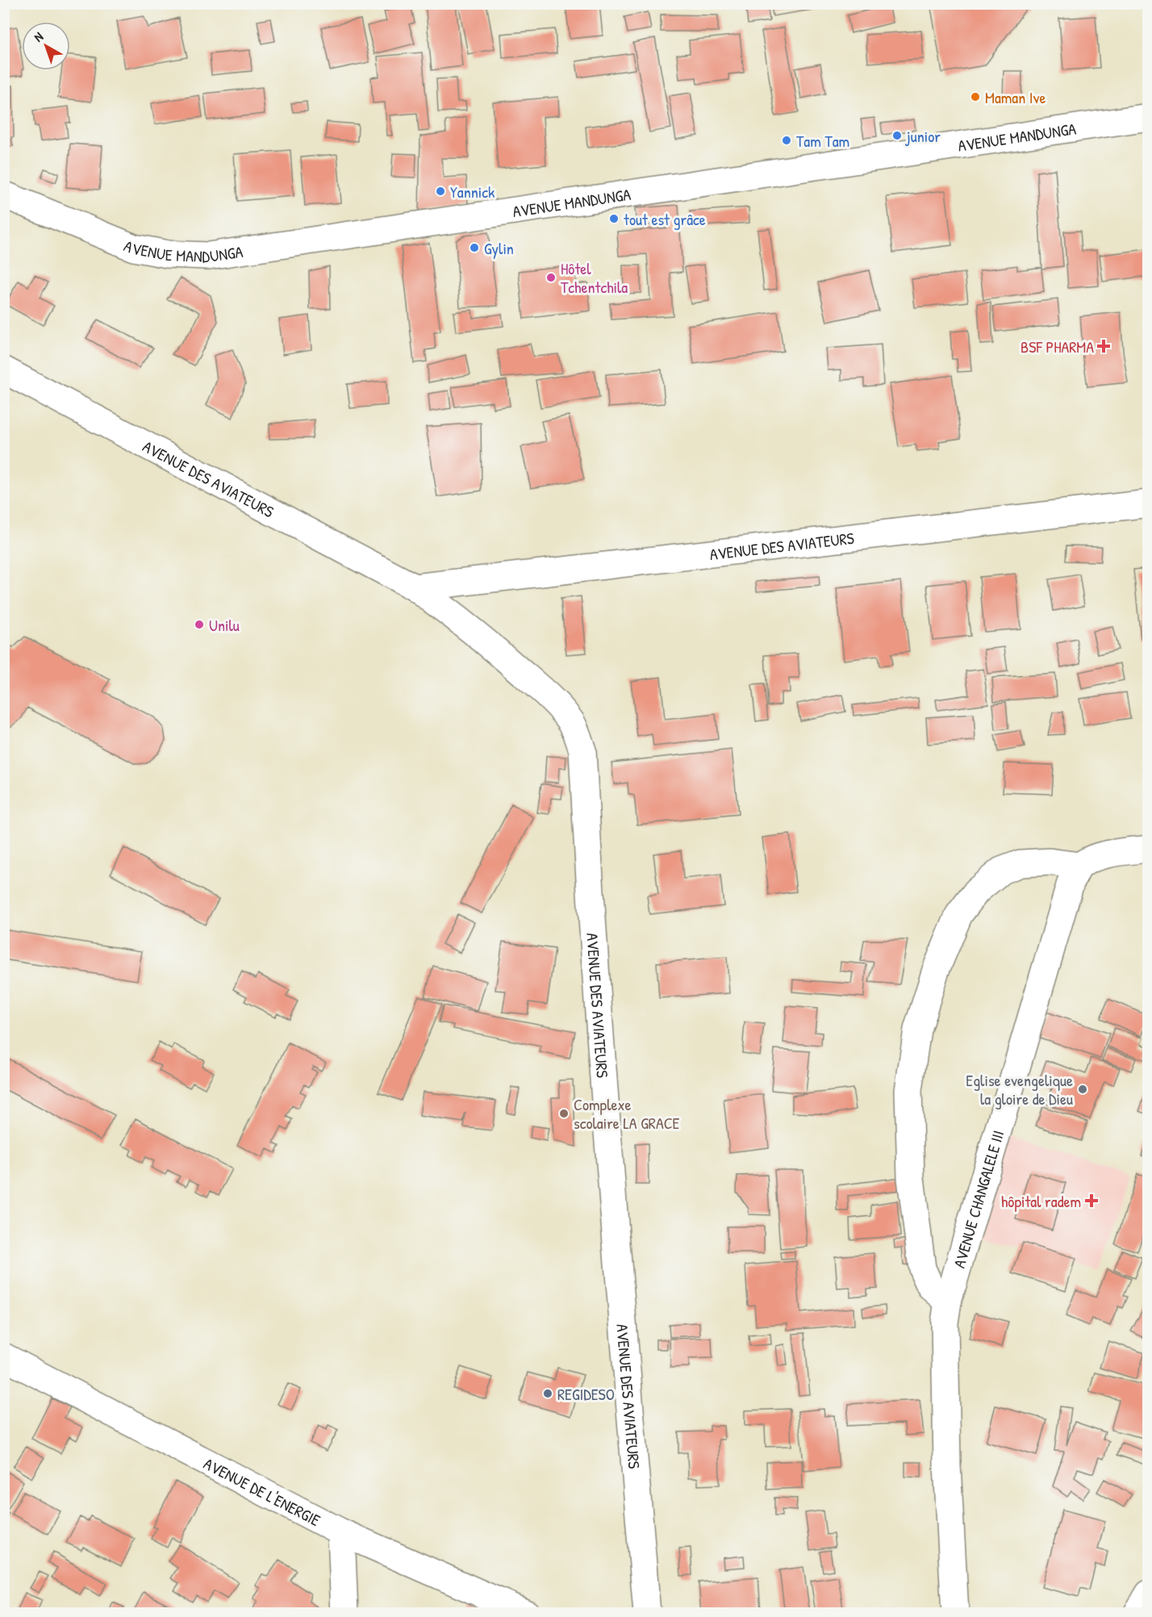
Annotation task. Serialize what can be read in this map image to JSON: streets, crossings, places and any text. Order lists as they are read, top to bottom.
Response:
{
  "streets": {
    "street": [
      "AVENUE MANDUNGA",
      "AVENUE DES AVIATEURS",
      "AVENUE CHANGALELE III",
      "AVENUE DE L'ENERGIE"
    ]
  },
  "places": {
    "other": [
      "Maman Ive",
      "junior",
      "Tam Tam",
      "Yannick",
      "tout est grâce",
      "Gylin",
      "Hôtel Tchentchila",
      "Unilu",
      "Eglise evengelique la gloire de Dieu",
      "Complexe scolaire LA GRACE",
      "REGIDESO"
    ],
    "health": ["BSF PHARMA", "hôpital radem"]
  },
  "north": "top left"
}
